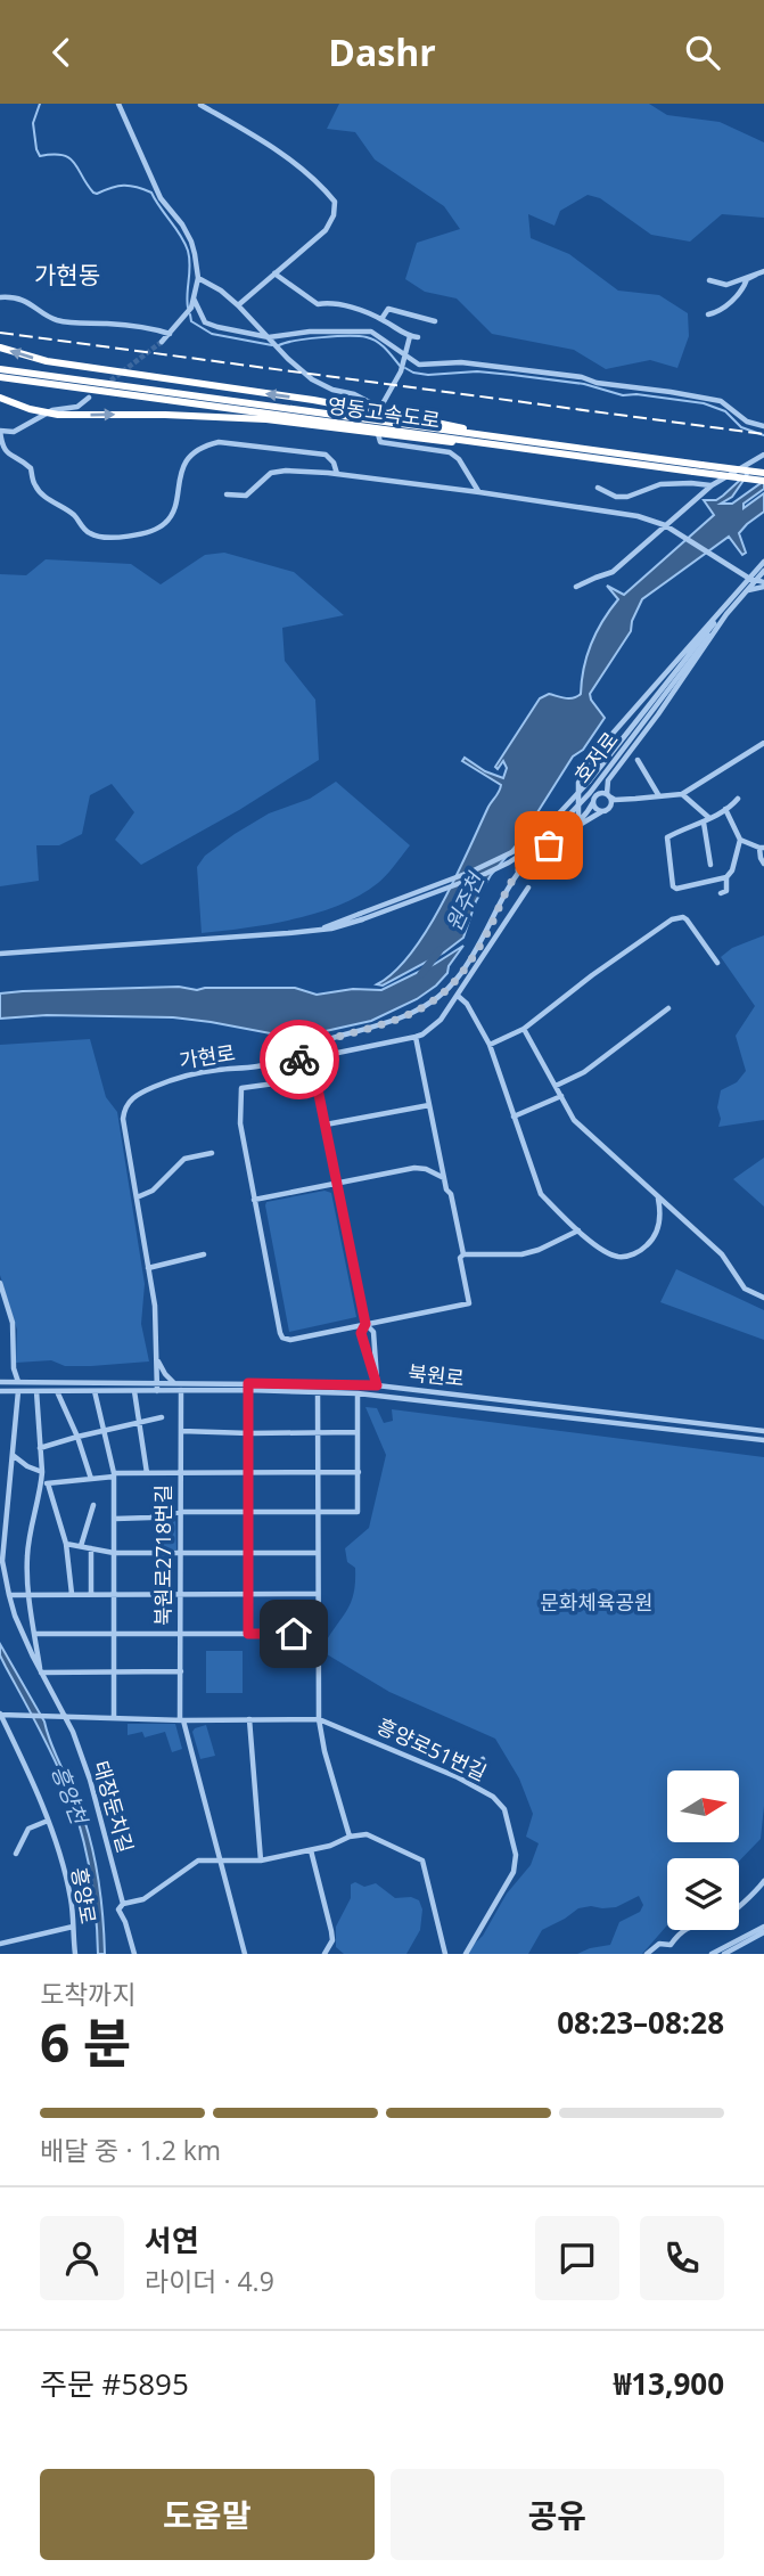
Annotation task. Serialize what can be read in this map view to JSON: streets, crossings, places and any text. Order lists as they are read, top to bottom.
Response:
{
  "streets": {
    "highway": ["영동고속도로"],
    "street": [
      "호저로",
      "가현로",
      "북원로",
      "북원로2718번길",
      "흥양로51번길",
      "태장둔치길",
      "흥양로"
    ]
  },
  "crossings": [
    ["가현로", "북원로"],
    ["북원로", "북원로2718번길"],
    ["북원로", "태장둔치길"],
    ["북원로2718번길", "흥양로51번길"],
    ["흥양로51번길", "태장둔치길"],
    ["흥양로51번길", "흥양로"]
  ],
  "districts": ["가현동"],
  "water": ["원주천", "흥양천"],
  "parks": ["문화체육공원"],
  "north": "right",
  "page": {
    "header": "Dashr",
    "heading": ["6 분", "도착까지", "08:23–08:28"],
    "panel": [
      "서연",
      "라이더 · 4.9",
      "주문 #5895",
      "₩13,900"
    ],
    "bar": "배달 중 · 1.2 km",
    "buttons": ["도움말", "공유"]
  }
}
